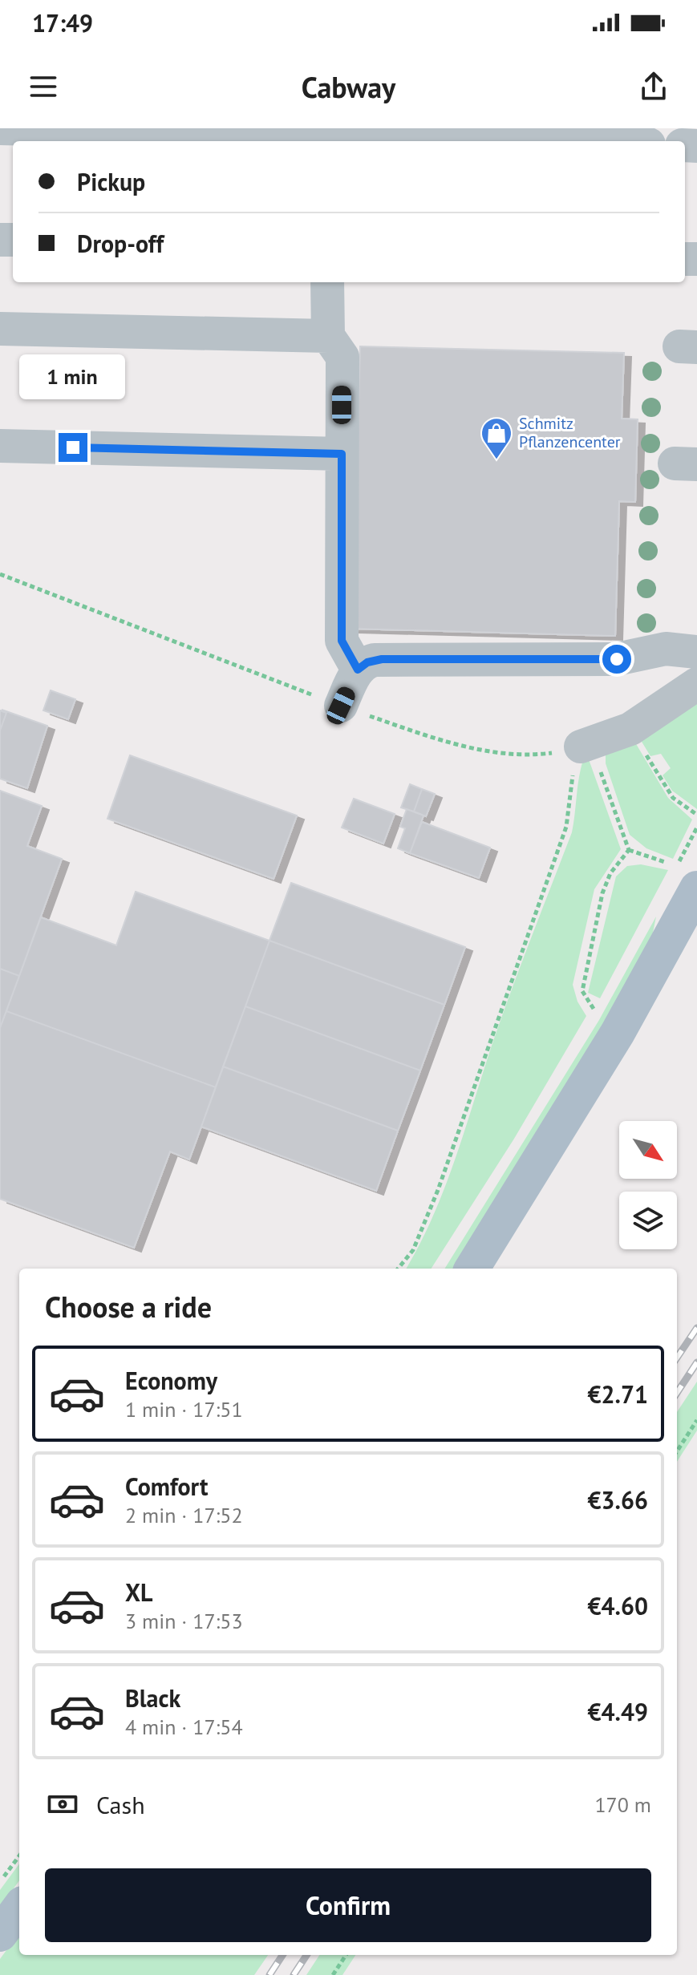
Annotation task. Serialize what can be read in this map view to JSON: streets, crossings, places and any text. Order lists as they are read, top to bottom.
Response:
{
  "places": {
    "shop": ["Schmitz Pflanzencenter"]
  },
  "north": "bottom right",
  "page": {
    "status": "17:49",
    "header": "Cabway",
    "banner": ["Pickup", "Drop-off"],
    "bubble": "1 min",
    "heading": "Choose a ride",
    "list": [
      {
        "name": "Economy",
        "note": "1 min · 17:51",
        "value": "€2.71"
      },
      {
        "name": "Comfort",
        "note": "2 min · 17:52",
        "value": "€3.66"
      },
      {
        "name": "XL",
        "note": "3 min · 17:53",
        "value": "€4.60"
      },
      {
        "name": "Black",
        "note": "4 min · 17:54",
        "value": "€4.49"
      }
    ],
    "pay": ["Cash", "170 m"],
    "buttons": "Confirm"
  }
}
